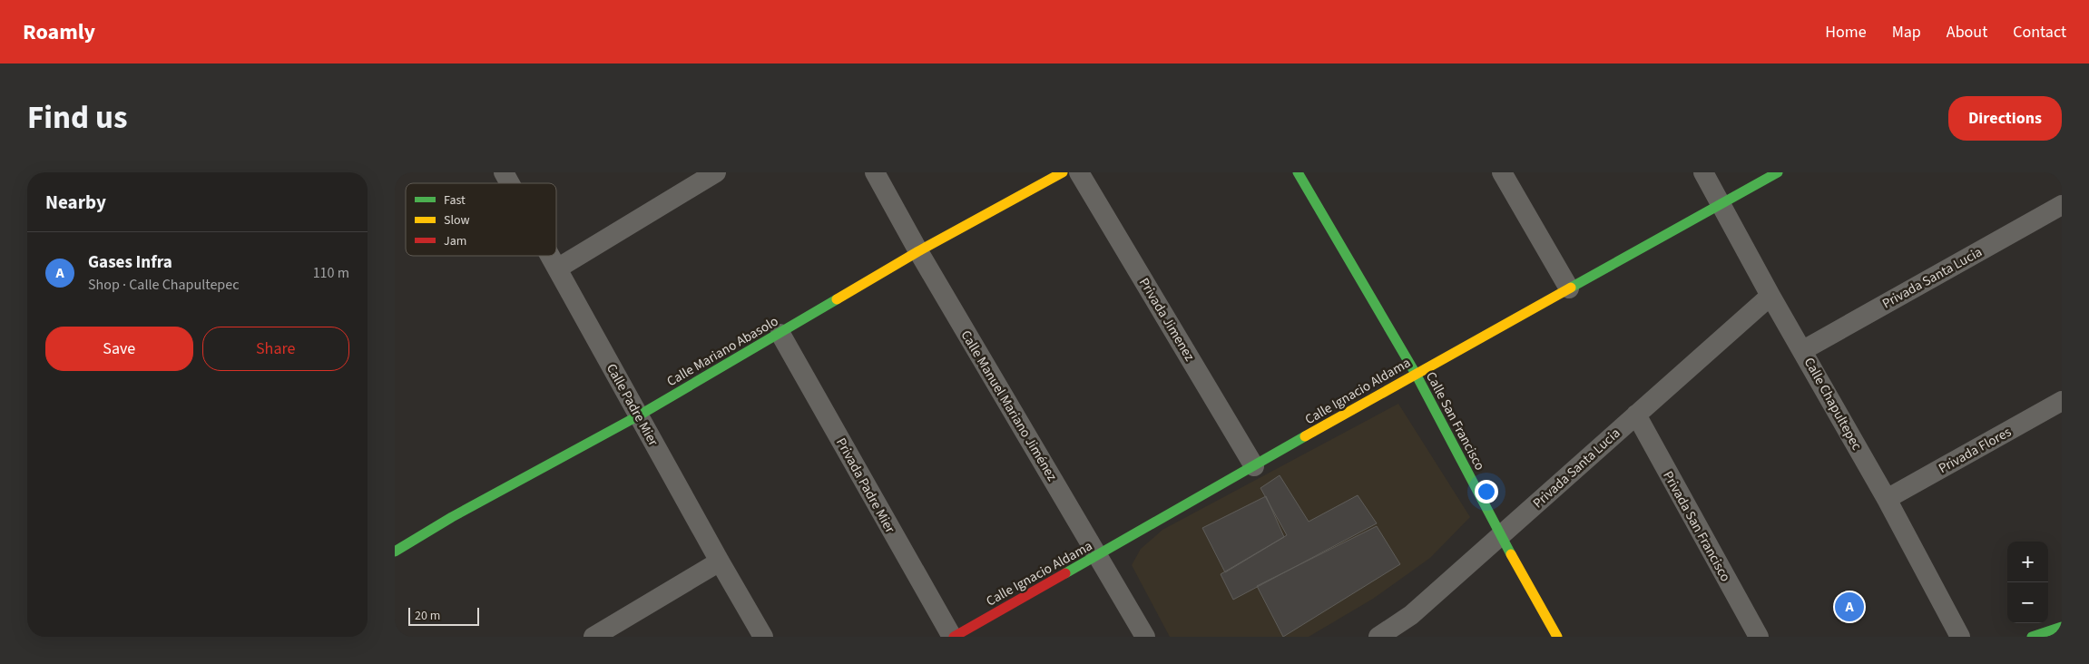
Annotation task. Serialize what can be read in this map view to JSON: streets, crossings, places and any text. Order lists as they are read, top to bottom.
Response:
{
  "streets": {
    "street": [
      "Privada Santa Lucia",
      "Privada Jimenez",
      "Calle Mariano Abasolo",
      "Calle Ignacio Aldama",
      "Calle Chapultepec",
      "Calle Padre Mier",
      "Calle Manuel Mariano Jiménez",
      "Calle San Francisco",
      "Privada Flores",
      "Privada Padre Mier",
      "Privada San Francisco"
    ]
  },
  "crossings": [
    ["Privada Santa Lucia", "Calle Chapultepec"],
    ["Privada Santa Lucia", "Calle San Francisco"],
    ["Privada Santa Lucia", "Privada San Francisco"],
    ["Privada Jimenez", "Calle Ignacio Aldama"],
    ["Calle Mariano Abasolo", "Calle Padre Mier"],
    ["Calle Mariano Abasolo", "Calle Manuel Mariano Jiménez"],
    ["Calle Mariano Abasolo", "Privada Padre Mier"],
    ["Calle Ignacio Aldama", "Calle Chapultepec"],
    ["Calle Ignacio Aldama", "Calle Manuel Mariano Jiménez"],
    ["Calle Ignacio Aldama", "Calle San Francisco"],
    ["Calle Ignacio Aldama", "Privada Padre Mier"],
    ["Calle Chapultepec", "Privada Flores"]
  ],
  "legend": ["Fast", "Slow", "Jam"],
  "scale_bar": "20 m",
  "page": {
    "header": "Roamly",
    "nav": [
      "Home",
      "Map",
      "About",
      "Contact"
    ],
    "title": "Find us",
    "buttons": [
      "Directions",
      ["Save", "Share"]
    ],
    "heading": "Nearby",
    "list": [
      {
        "mark": "A",
        "name": "Gases Infra",
        "note": "Shop · Calle Chapultepec",
        "value": "110 m"
      }
    ],
    "map_buttons": ["+", "−"],
    "pins": "A",
    "scale": "20 m"
  }
}
